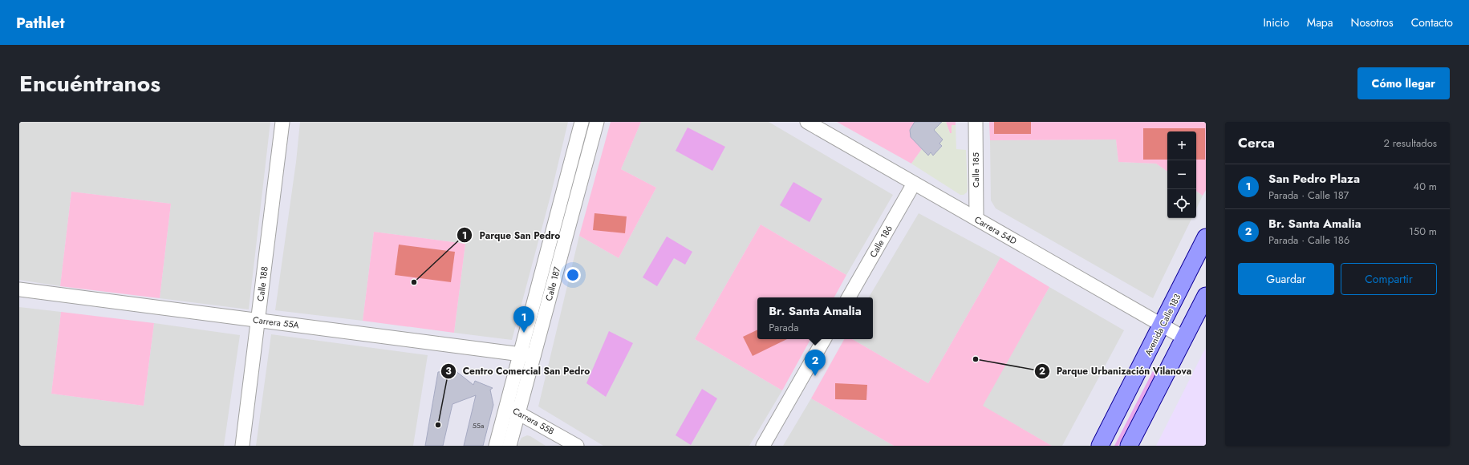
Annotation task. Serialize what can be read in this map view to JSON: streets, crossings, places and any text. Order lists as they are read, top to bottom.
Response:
{
  "streets": {
    "main road": ["Avenida Calle 183"],
    "street": [
      "Calle 185",
      "Carrera 54D",
      "Calle 186",
      "Calle 188",
      "Calle 187",
      "Carrera 55A",
      "Carrera 55B"
    ]
  },
  "crossings": [
    ["Calle 185", "Carrera 54D"],
    ["Carrera 54D", "Calle 186"],
    ["Carrera 54D", "Avenida Calle 183"],
    ["Calle 188", "Carrera 55A"],
    ["Calle 187", "Carrera 55A"],
    ["Calle 187", "Carrera 55B"]
  ],
  "places": ["Parque San Pedro", "Parque Urbanización Vilanova", "Centro Comercial San Pedro"],
  "house_numbers": ["55a"],
  "page": {
    "header": "Pathlet",
    "nav": [
      "Inicio",
      "Mapa",
      "Nosotros",
      "Contacto"
    ],
    "title": "Encuéntranos",
    "buttons": [
      "Cómo llegar",
      ["Guardar", "Compartir"]
    ],
    "heading": ["Cerca", "2 resultados"],
    "map_buttons": ["+", "−"],
    "list": [
      {
        "mark": "1",
        "name": "San Pedro Plaza",
        "note": "Parada · Calle 187",
        "value": "40 m"
      },
      {
        "mark": "2",
        "name": "Br. Santa Amalia",
        "note": "Parada · Calle 186",
        "value": "150 m"
      }
    ],
    "popup": ["Br. Santa Amalia", "Parada"],
    "pins": ["1", "2"]
  }
}
